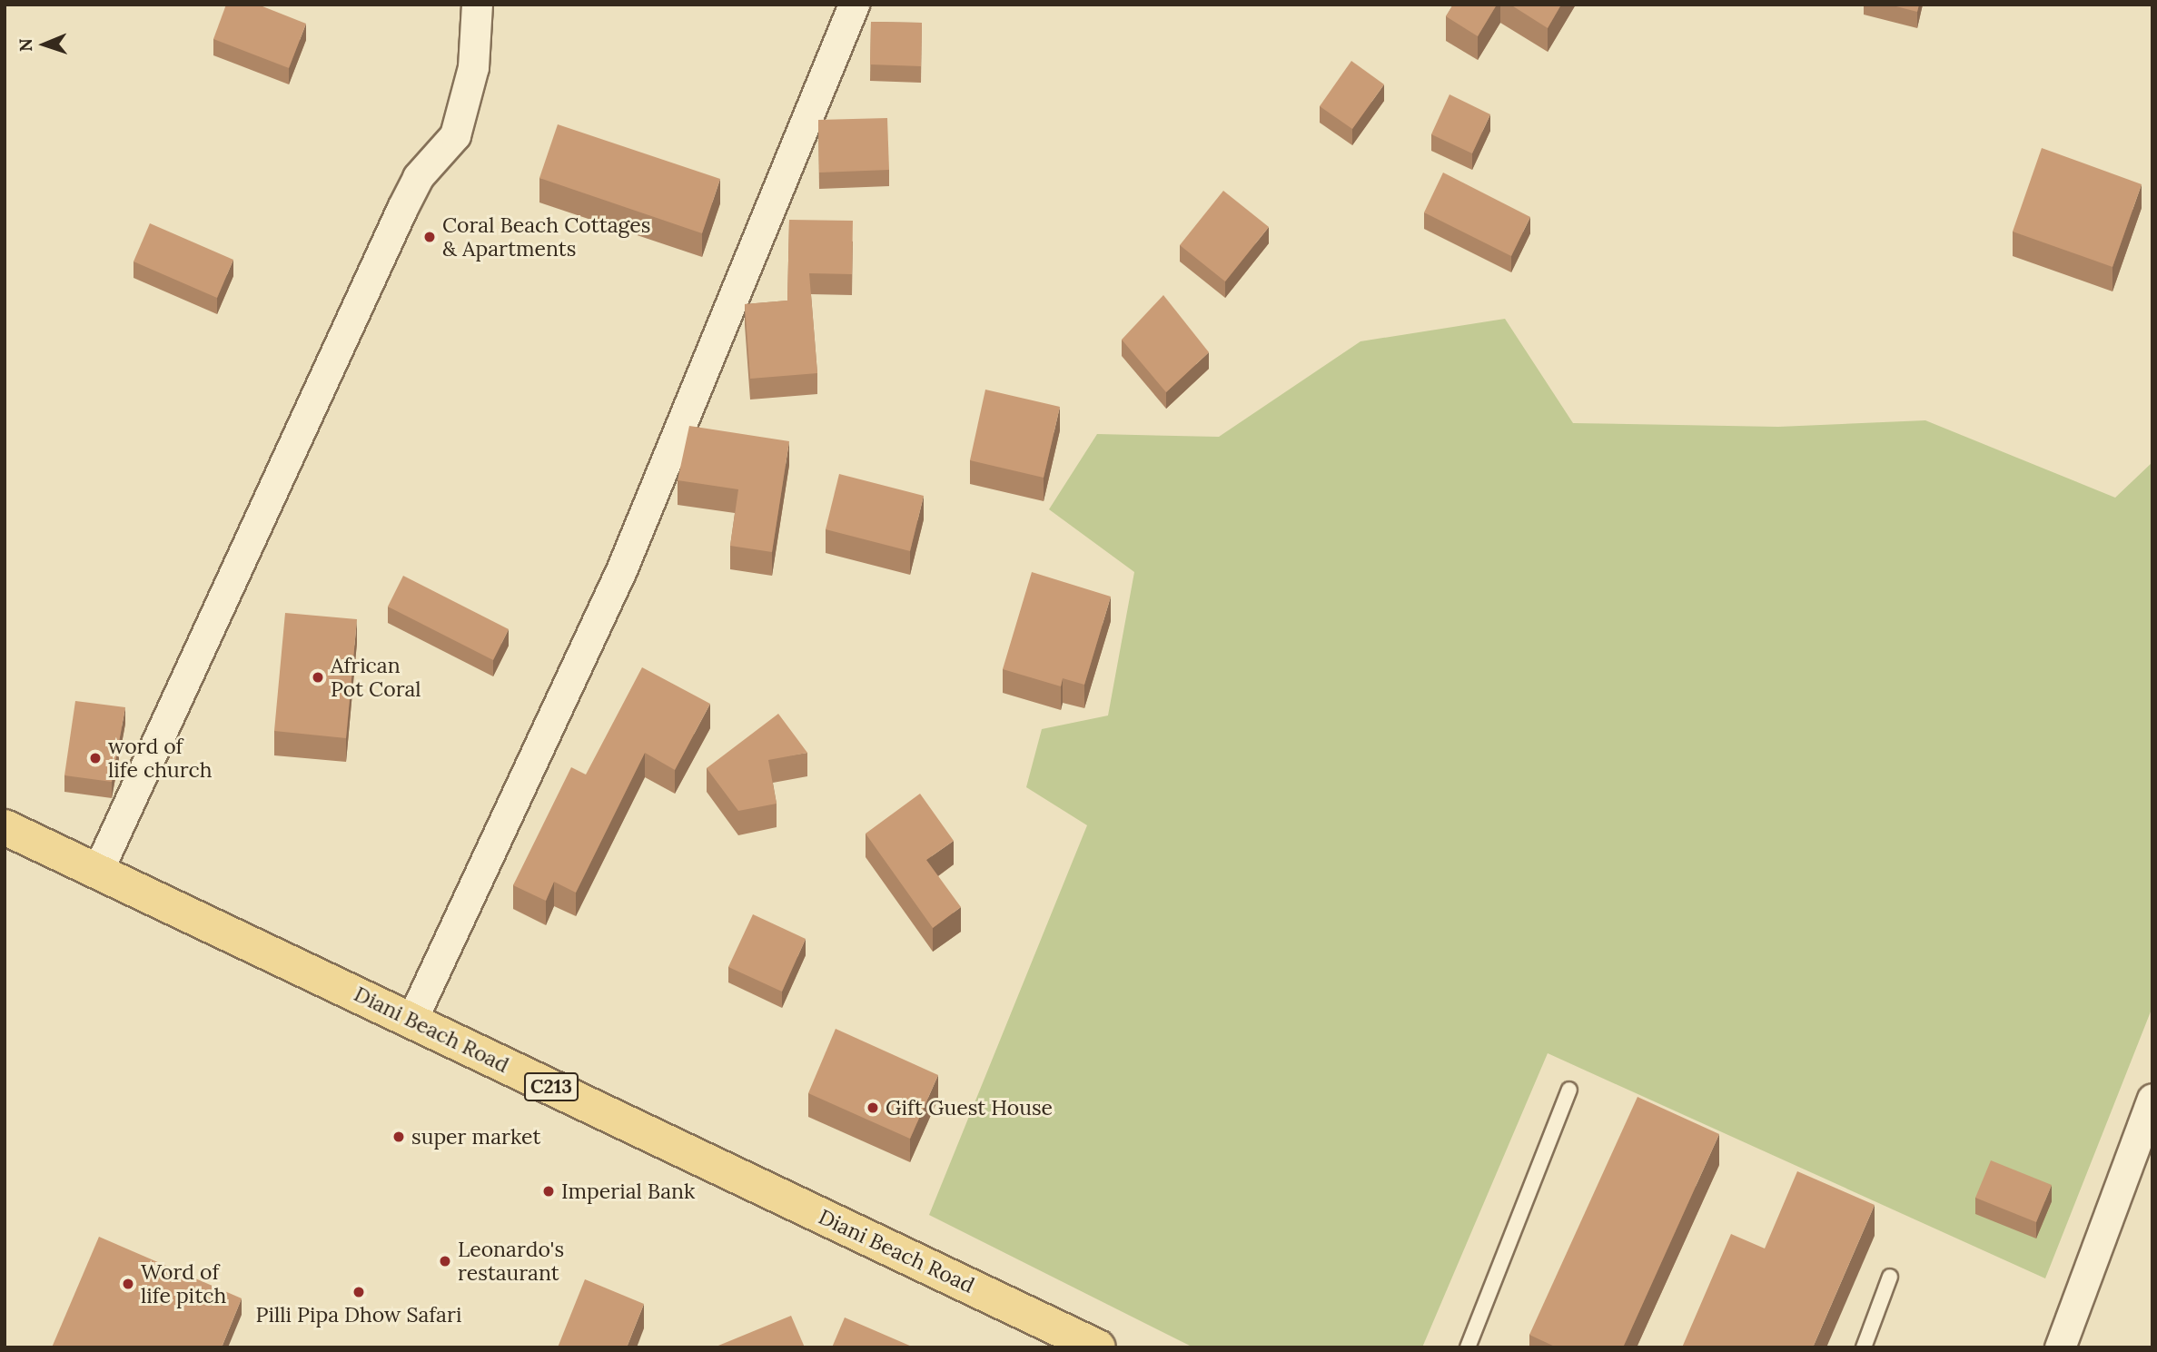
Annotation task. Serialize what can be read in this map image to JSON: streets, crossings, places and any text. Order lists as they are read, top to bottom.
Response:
{
  "streets": {
    "main road": ["Diani Beach Road", "C213"]
  },
  "places": [
    "Coral Beach Cottages & Apartments",
    "African Pot Coral",
    "word of life church",
    "Gift Guest House",
    "super market",
    "Imperial Bank",
    "Leonardo's restaurant",
    "Word of life pitch",
    "Pilli Pipa Dhow Safari"
  ],
  "north": "left"
}
